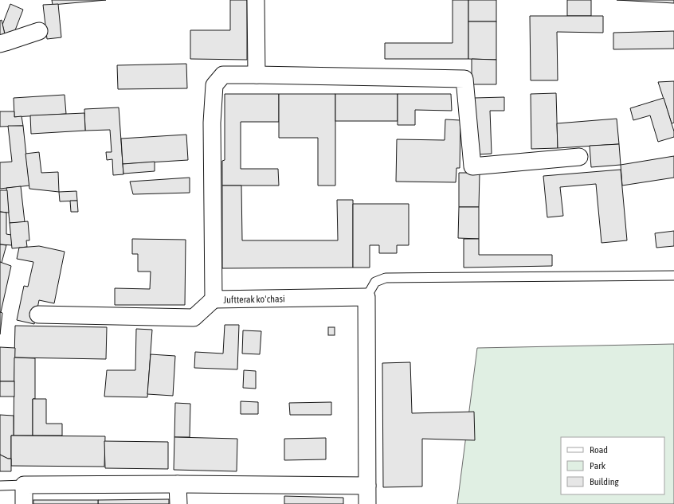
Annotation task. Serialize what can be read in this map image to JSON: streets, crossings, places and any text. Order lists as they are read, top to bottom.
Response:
{
  "streets": {
    "street": ["Juftterak koʻchasi"]
  },
  "legend": ["Road", "Park", "Building"]
}
